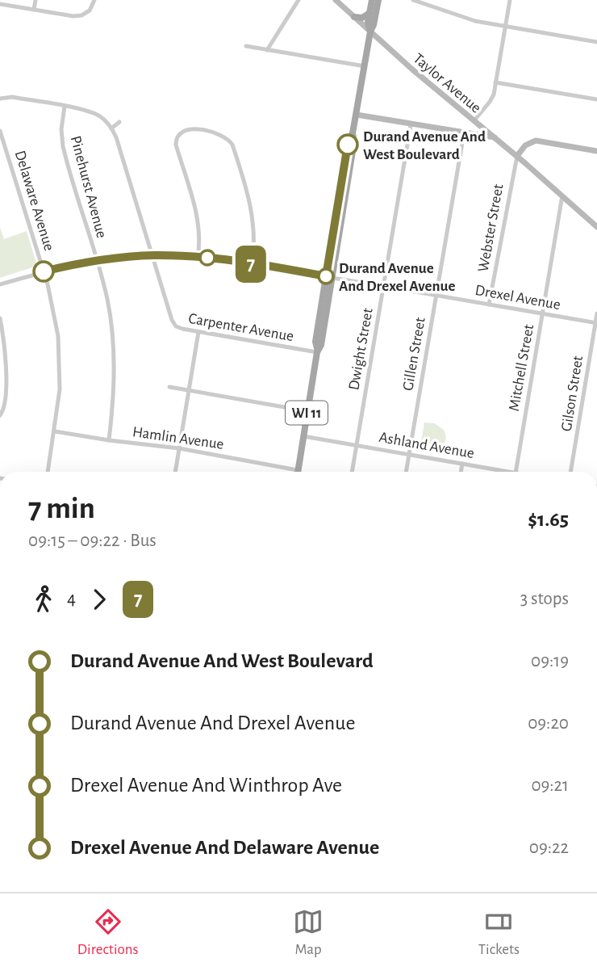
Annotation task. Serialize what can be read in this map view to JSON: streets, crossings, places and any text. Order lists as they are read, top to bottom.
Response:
{
  "streets": {
    "main road": ["WI 11"],
    "street": [
      "Taylor Avenue",
      "Pinehurst Avenue",
      "Delaware Avenue",
      "Webster Street",
      "Drexel Avenue",
      "Carpenter Avenue",
      "Dwight Street",
      "Gillen Street",
      "Mitchell Street",
      "Gilson Street",
      "Hamlin Avenue",
      "Ashland Avenue"
    ]
  },
  "crossings": [
    ["Taylor Avenue", "Webster Street"],
    ["Taylor Avenue", "Mitchell Street"],
    ["Taylor Avenue", "WI 11"],
    ["Pinehurst Avenue", "Drexel Avenue"],
    ["Pinehurst Avenue", "Carpenter Avenue"],
    ["Pinehurst Avenue", "Hamlin Avenue"],
    ["Delaware Avenue", "Drexel Avenue"],
    ["Delaware Avenue", "Hamlin Avenue"],
    ["Webster Street", "Drexel Avenue"],
    ["Drexel Avenue", "Carpenter Avenue"],
    ["Drexel Avenue", "Dwight Street"],
    ["Drexel Avenue", "Gillen Street"],
    ["Drexel Avenue", "Mitchell Street"],
    ["Drexel Avenue", "Gilson Street"],
    ["Drexel Avenue", "WI 11"],
    ["Carpenter Avenue", "WI 11"],
    ["Dwight Street", "Ashland Avenue"],
    ["Gillen Street", "Ashland Avenue"],
    ["WI 11", "Ashland Avenue"]
  ],
  "places": ["Durand Avenue And West Boulevard", "Durand Avenue And Drexel Avenue"],
  "lines": ["bus line 7"],
  "page": {
    "on_map": "7",
    "heading": ["7 min", "09:15 – 09:22 · Bus", "$1.65"],
    "legs": ["4", "7", "3 stops"],
    "list": [
      {
        "name": "Durand Avenue And West Boulevard",
        "value": "09:19"
      },
      {
        "name": "Durand Avenue And Drexel Avenue",
        "value": "09:20"
      },
      {
        "name": "Drexel Avenue And Winthrop Ave",
        "value": "09:21"
      },
      {
        "name": "Drexel Avenue And Delaware Avenue",
        "value": "09:22"
      }
    ],
    "tabs": ["Directions", "Map", "Tickets"]
  }
}
